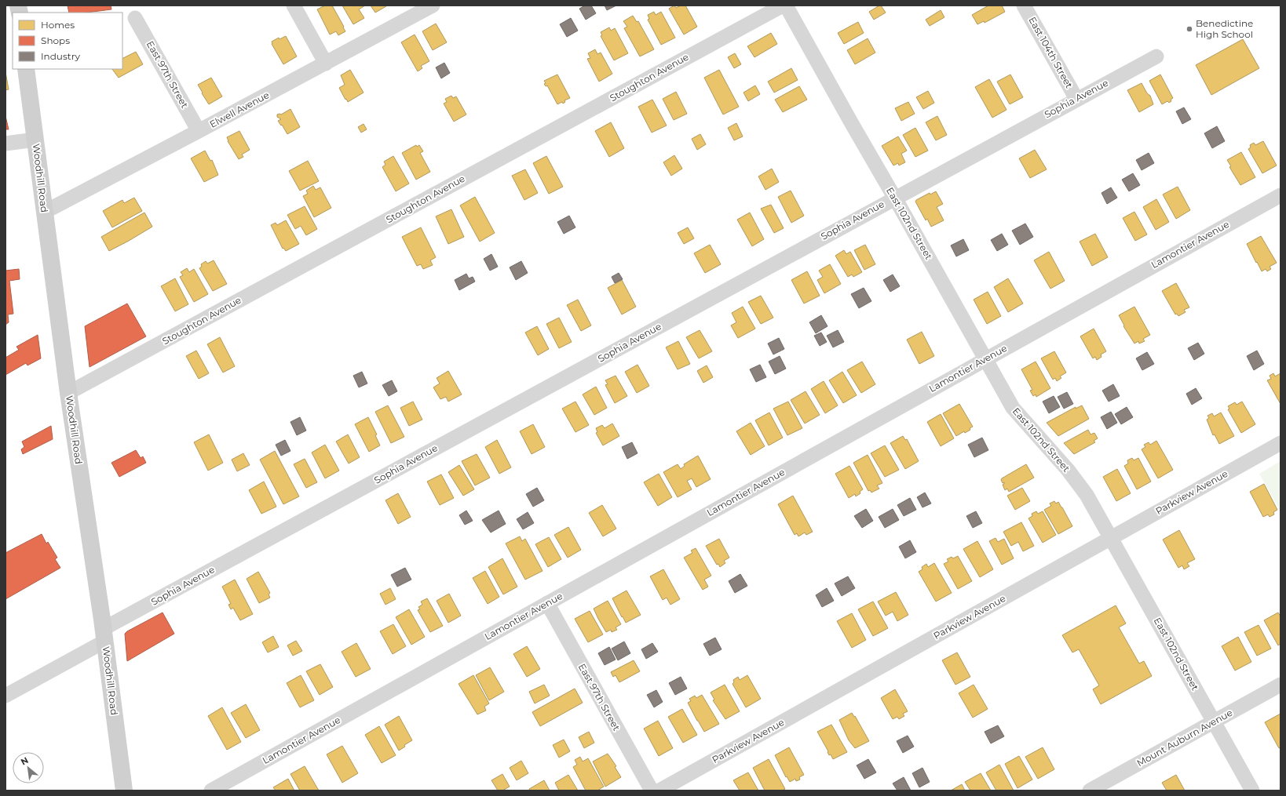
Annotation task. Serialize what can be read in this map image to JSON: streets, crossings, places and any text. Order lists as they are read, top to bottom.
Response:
{
  "streets": {
    "main road": ["Woodhill Road"],
    "street": [
      "East 104th Street",
      "East 97th Street",
      "Stoughton Avenue",
      "Sophia Avenue",
      "Elwell Avenue",
      "East 102nd Street",
      "Lamontier Avenue",
      "Parkview Avenue",
      "Mount Auburn Avenue"
    ]
  },
  "crossings": [
    ["East 104th Street", "Sophia Avenue"],
    ["East 97th Street", "Elwell Avenue"],
    ["East 97th Street", "Lamontier Avenue"],
    ["Stoughton Avenue", "Woodhill Road"],
    ["Sophia Avenue", "Woodhill Road"],
    ["Sophia Avenue", "East 102nd Street"],
    ["Elwell Avenue", "Woodhill Road"],
    ["East 102nd Street", "Lamontier Avenue"],
    ["East 102nd Street", "Parkview Avenue"],
    ["East 102nd Street", "Mount Auburn Avenue"]
  ],
  "places": ["Benedictine High School"],
  "legend": ["Homes", "Shops", "Industry"],
  "north": "top left"
}
